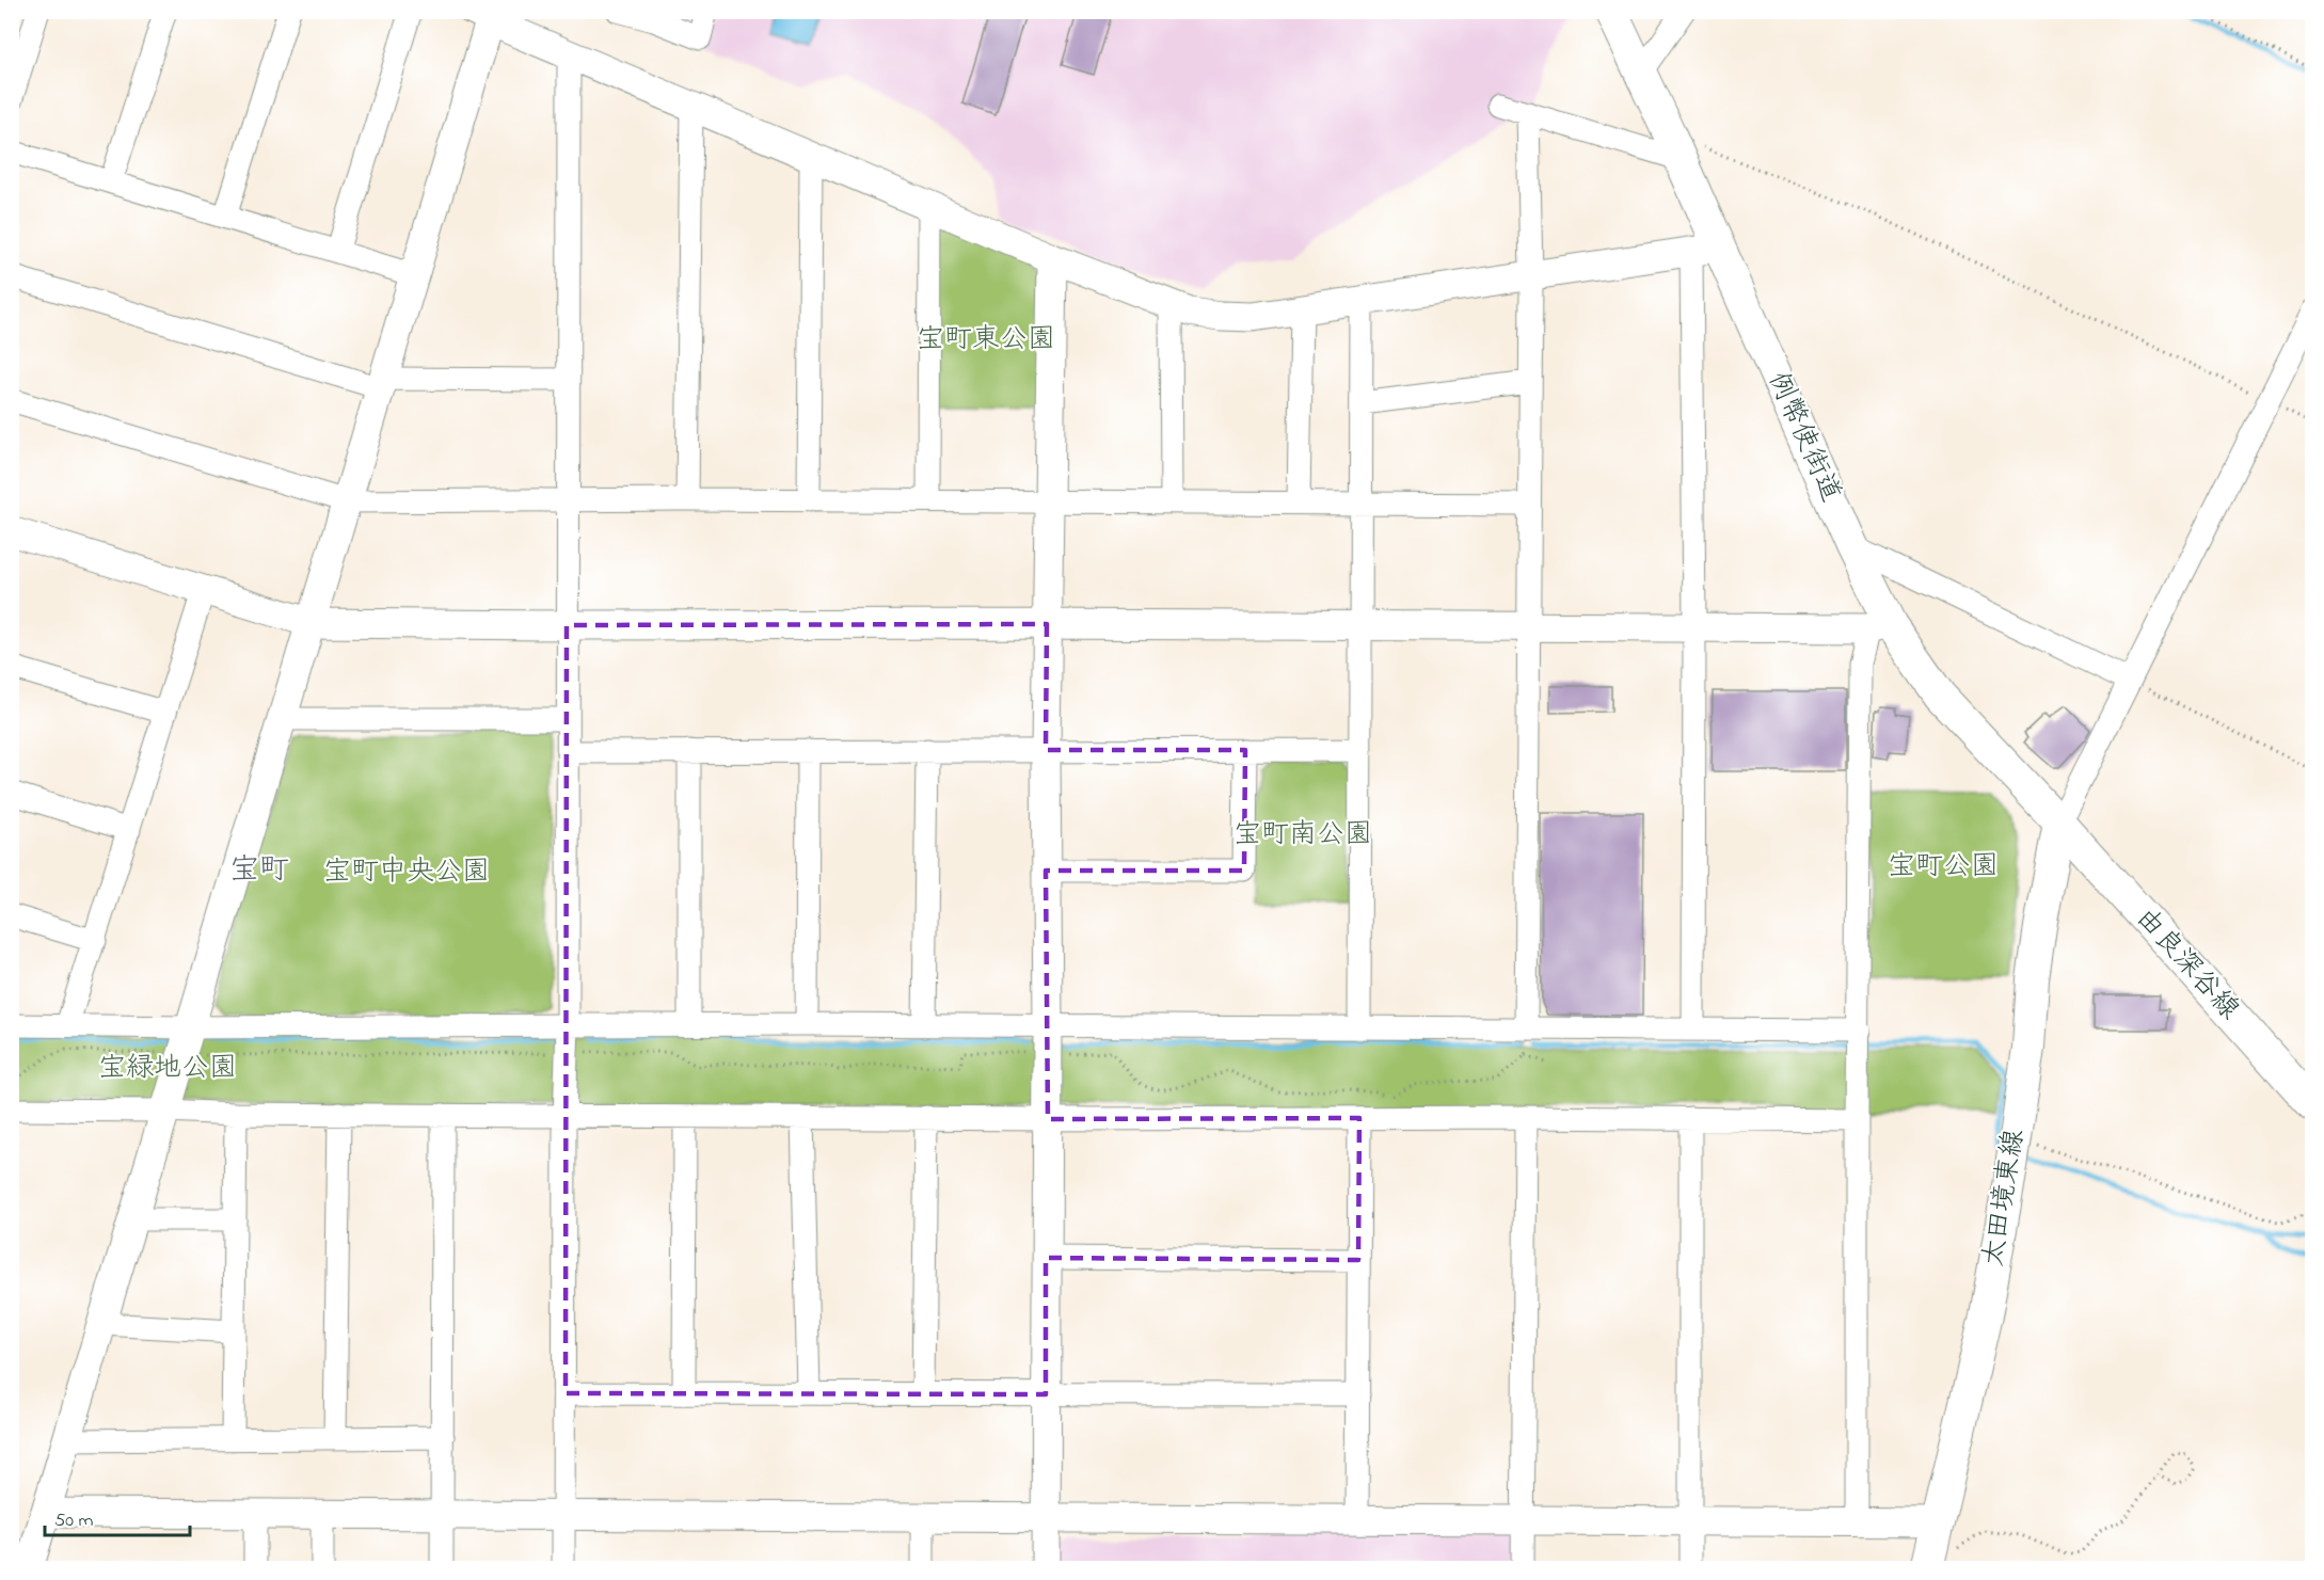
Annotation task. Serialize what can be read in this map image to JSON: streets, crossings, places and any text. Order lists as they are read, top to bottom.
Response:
{
  "streets": {
    "main road": ["例幣使街道", "由良深谷線", "太田境東線"]
  },
  "crossings": [
    ["例幣使街道", "由良深谷線"],
    ["例幣使街道", "太田境東線"],
    ["由良深谷線", "太田境東線"]
  ],
  "districts": ["宝町"],
  "parks": [
    "宝町東公園",
    "宝町南公園",
    "宝町公園",
    "宝町中央公園",
    "宝緑地公園"
  ],
  "scale_bar": "50 m"
}
